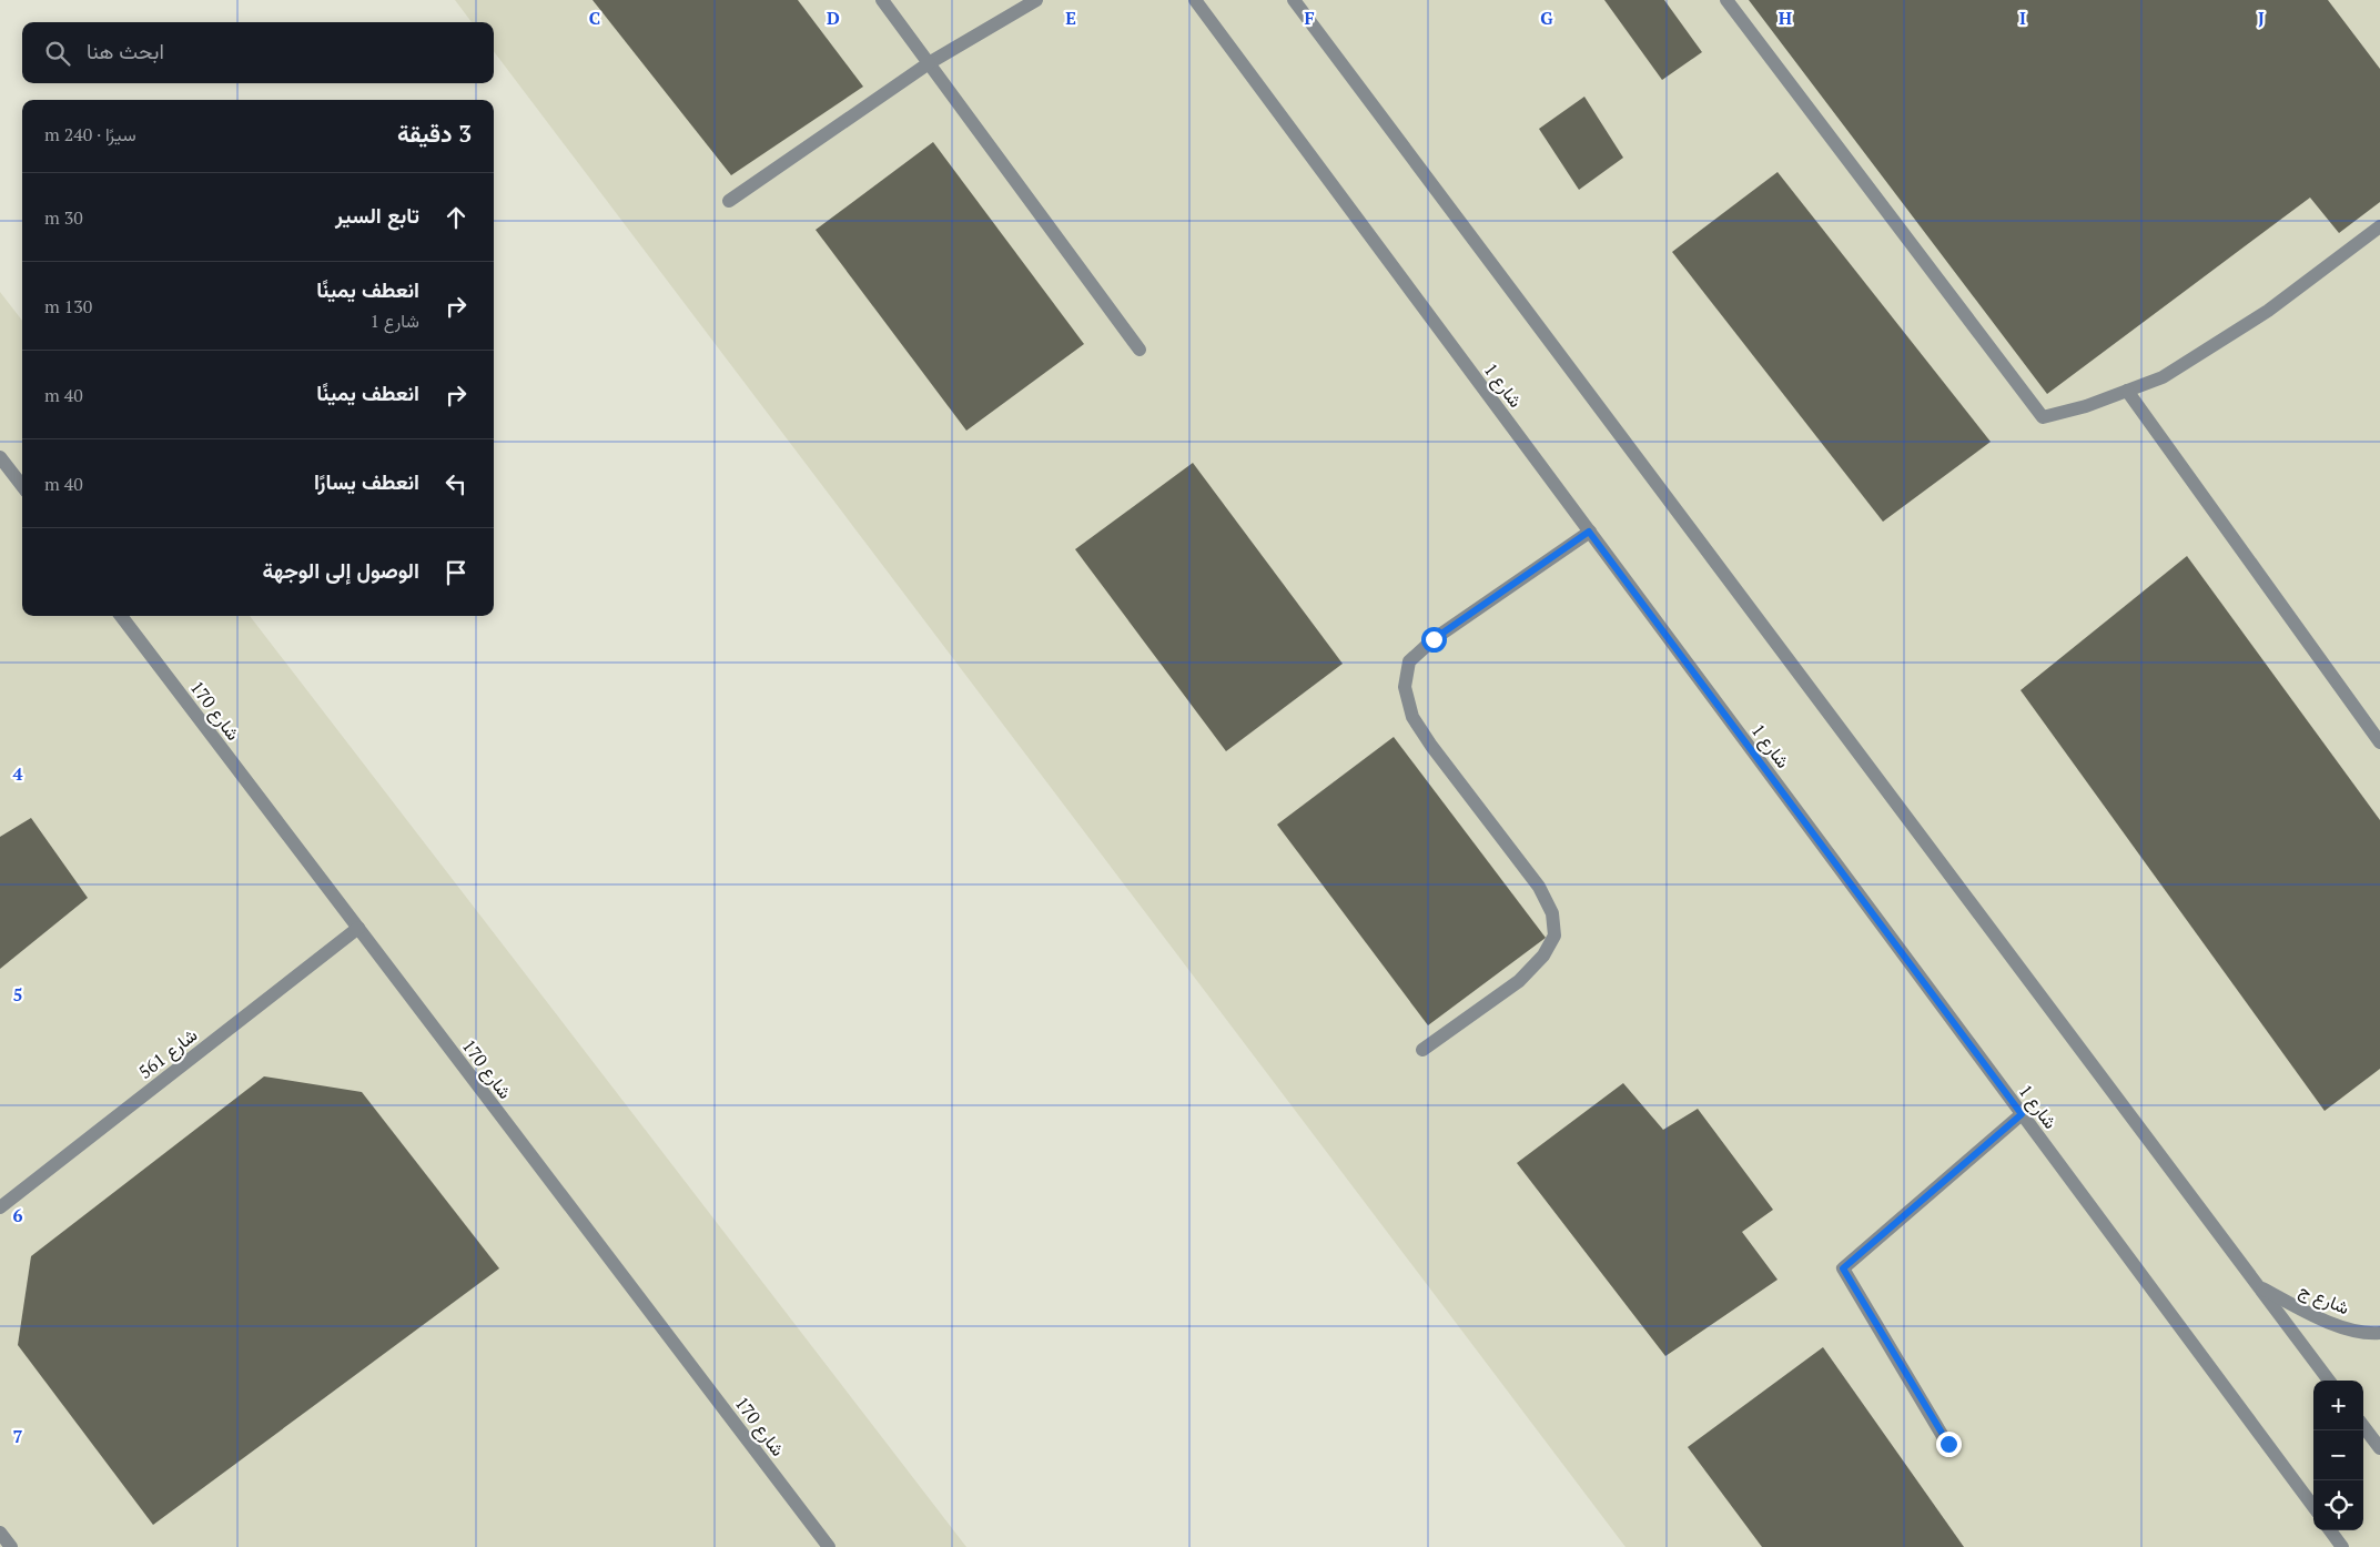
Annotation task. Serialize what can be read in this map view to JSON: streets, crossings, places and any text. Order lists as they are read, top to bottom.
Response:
{
  "streets": {
    "street": [
      "شارع 1",
      "شارع 170",
      "شارع 561",
      "شارع ج"
    ]
  },
  "crossings": [
    ["شارع 170", "شارع 561"]
  ],
  "page": {
    "search": "ابحث هنا",
    "heading": ["3 دقيقة", "سيرًا · 240 m"],
    "list": [
      ["تابع السير", "30 m"],
      ["انعطف يمينًا", "شارع 1", "130 m"],
      ["انعطف يمينًا", "40 m"],
      ["انعطف يسارًا", "40 m"],
      "الوصول إلى الوجهة"
    ],
    "map_buttons": ["+", "−"]
  },
  "grid": {
    "columns": [
      "C",
      "D",
      "E",
      "F",
      "G",
      "H",
      "I",
      "J"
    ],
    "rows": [
      "4",
      "5",
      "6",
      "7"
    ]
  }
}
